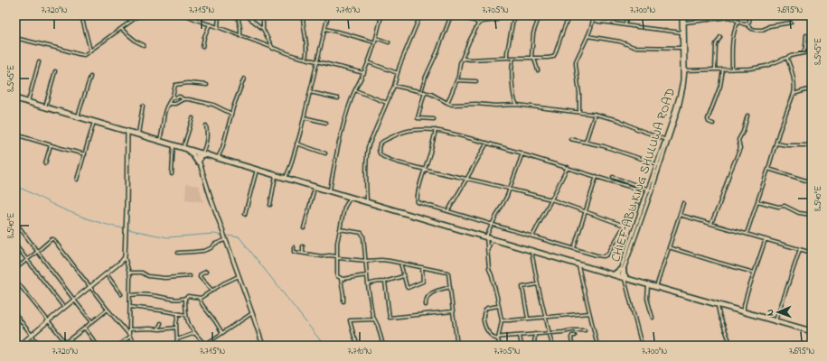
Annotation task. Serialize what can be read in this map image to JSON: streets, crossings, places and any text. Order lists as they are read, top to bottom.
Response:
{
  "streets": {
    "street": ["CHIEF ABU KING SHULUWA ROAD"]
  },
  "north": "left",
  "coordinates": [
    "7.720°N",
    "7.715°N",
    "7.710°N",
    "7.705°N",
    "7.700°N",
    "7.695°N",
    "8.545°E",
    "8.540°E"
  ]
}
